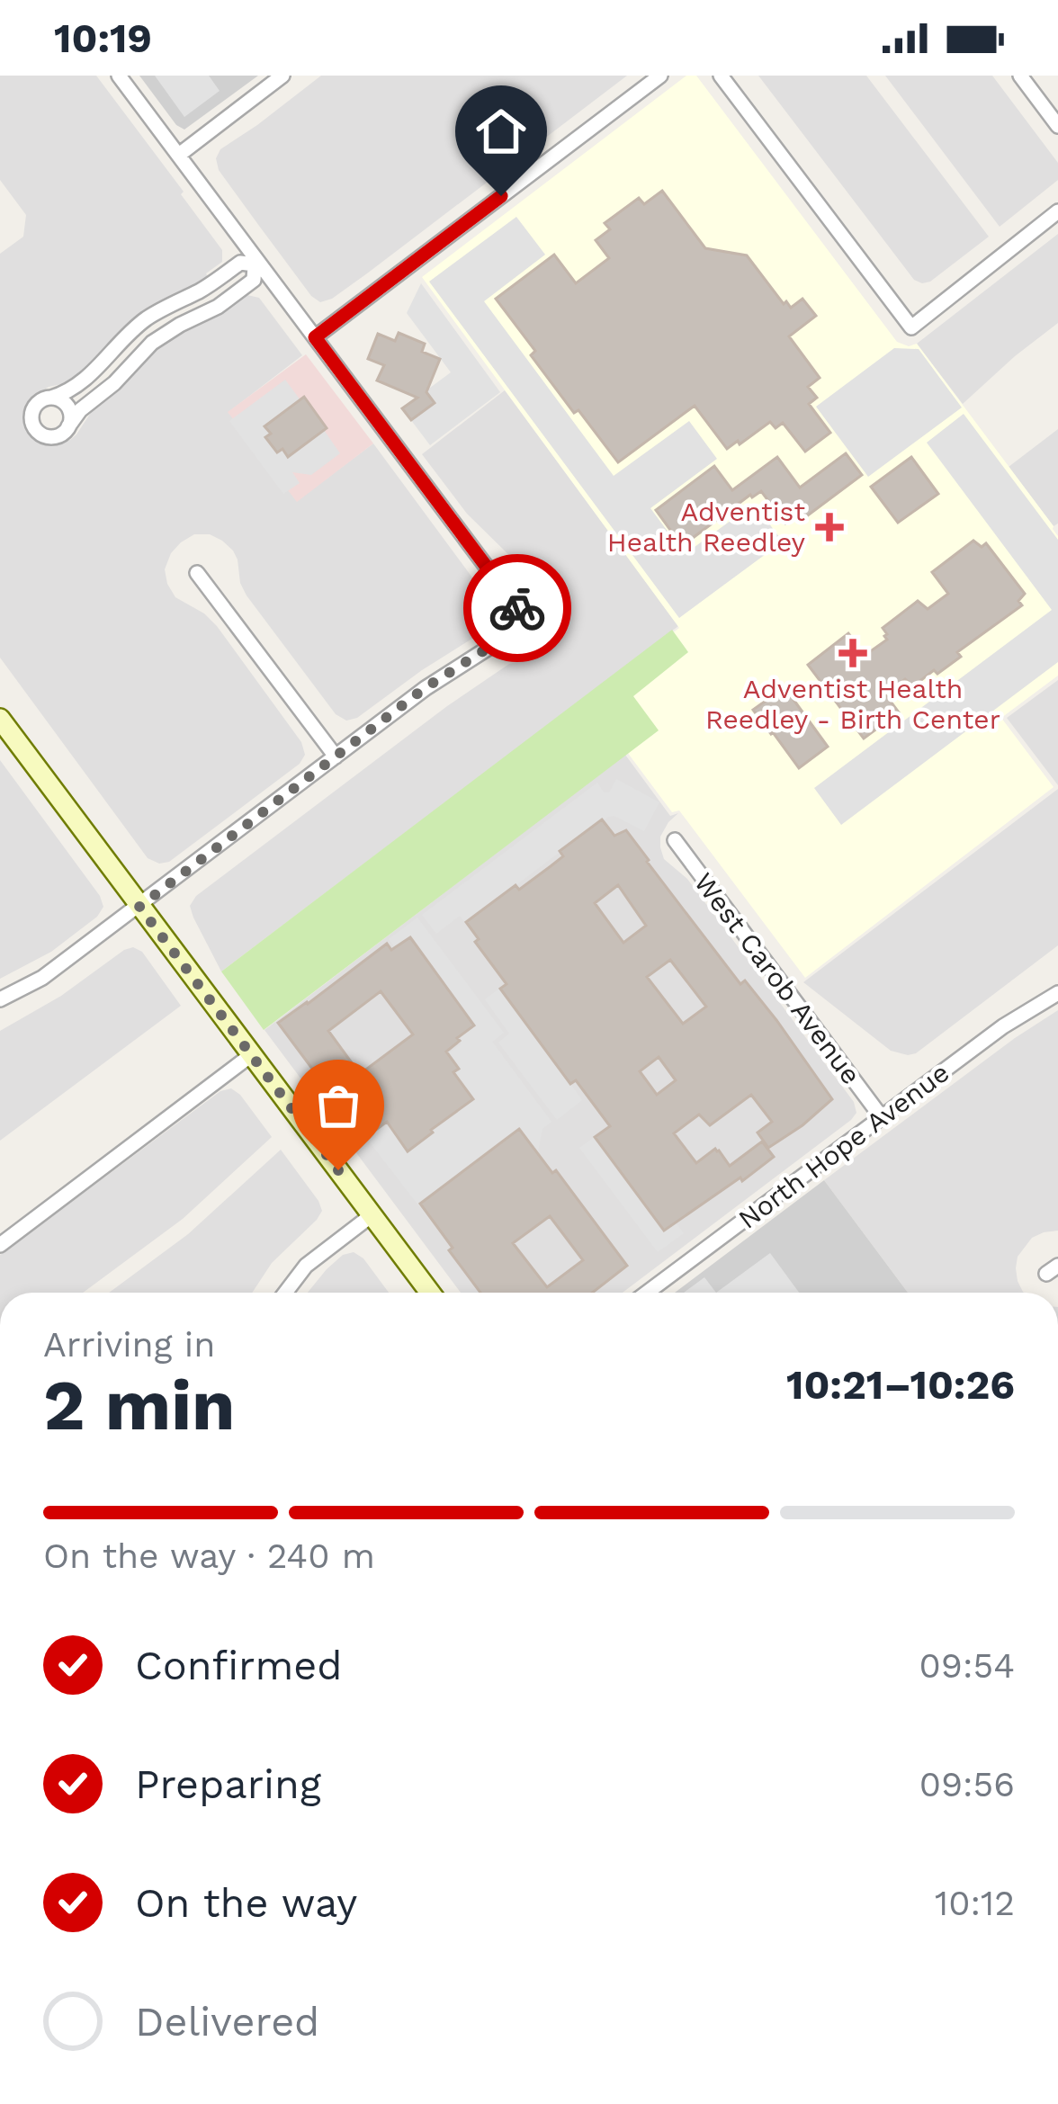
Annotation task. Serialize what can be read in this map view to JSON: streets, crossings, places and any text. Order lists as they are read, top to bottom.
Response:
{
  "streets": {
    "street": ["West Carob Avenue", "North Hope Avenue"]
  },
  "crossings": [
    ["West Carob Avenue", "North Hope Avenue"]
  ],
  "places": {
    "health": ["Adventist Health Reedley", "Adventist Health Reedley - Birth Center"]
  },
  "page": {
    "status": "10:19",
    "heading": ["2 min", "Arriving in", "10:21–10:26"],
    "bar": "On the way · 240 m",
    "list": [
      ["Confirmed", "09:54"],
      ["Preparing", "09:56"],
      ["On the way", "10:12"],
      "Delivered"
    ]
  }
}
